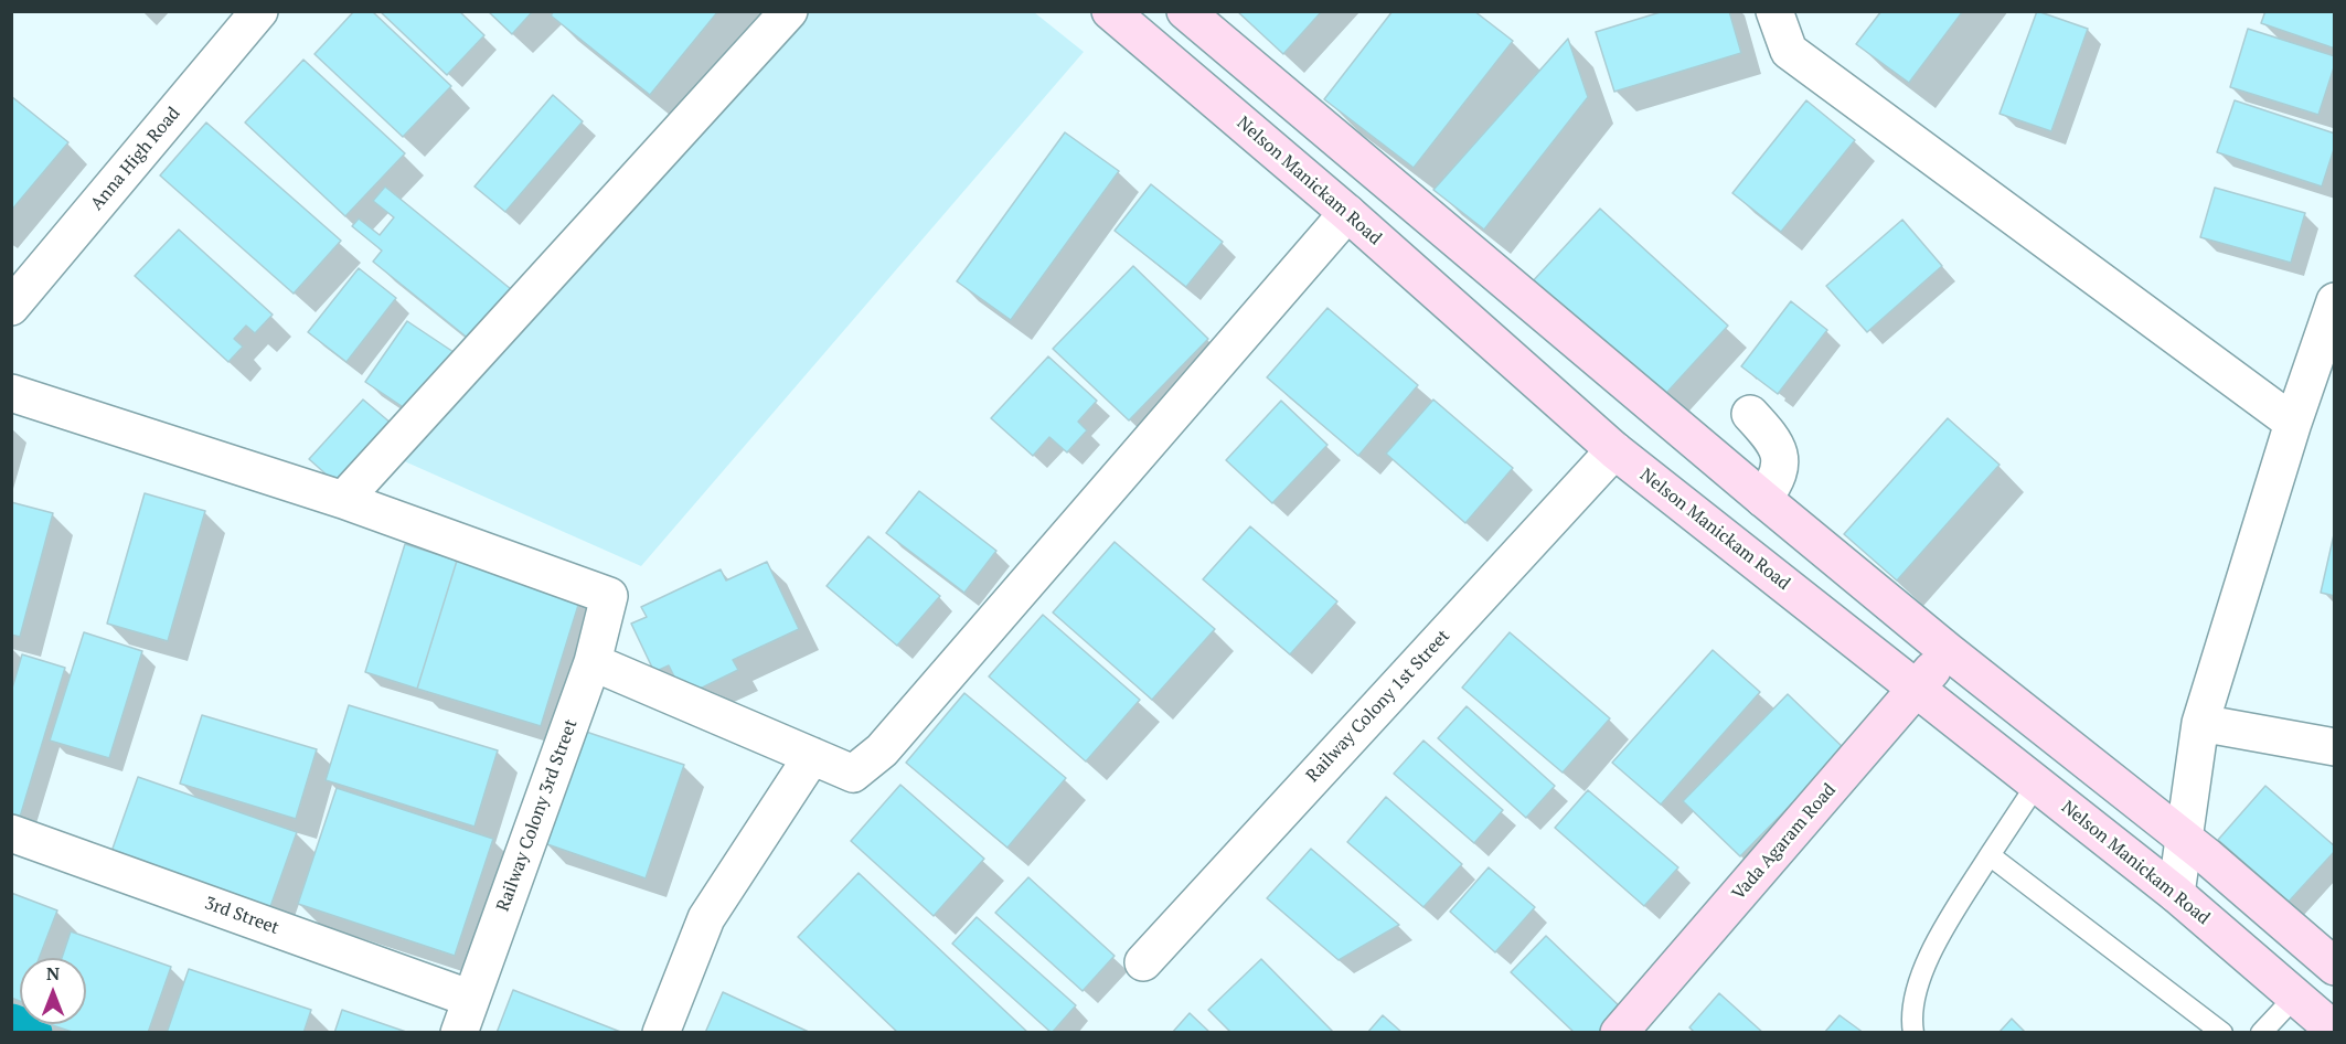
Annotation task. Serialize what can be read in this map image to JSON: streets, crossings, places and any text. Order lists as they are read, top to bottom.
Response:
{
  "streets": {
    "main road": ["Nelson Manickam Road", "Vada Agaram Road"],
    "street": [
      "Anna High Road",
      "Railway Colony 1st Street",
      "Railway Colony 3rd Street",
      "3rd Street"
    ]
  },
  "crossings": [
    ["Nelson Manickam Road", "Railway Colony 1st Street"],
    ["Nelson Manickam Road", "Vada Agaram Road"],
    ["Railway Colony 3rd Street", "3rd Street"]
  ],
  "north": "top"
}
